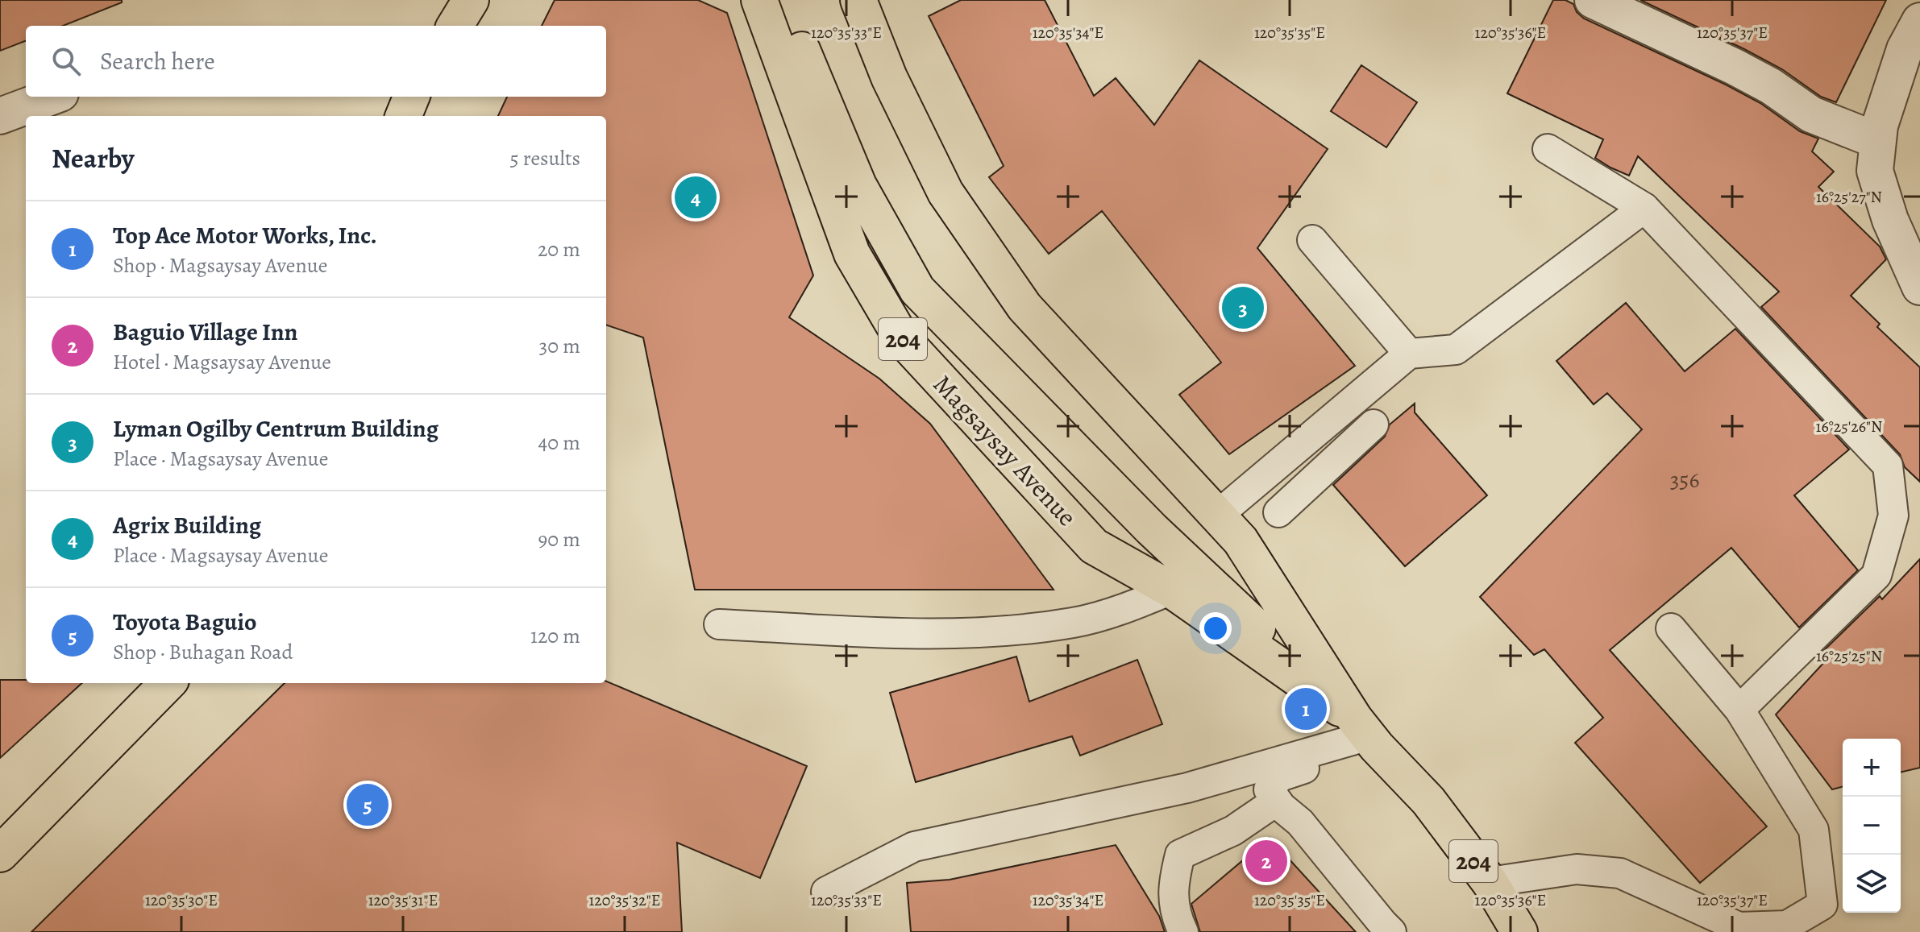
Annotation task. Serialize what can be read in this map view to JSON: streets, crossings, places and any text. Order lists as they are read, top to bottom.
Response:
{
  "streets": {
    "main road": ["204", "Magsaysay Avenue"]
  },
  "house_numbers": ["356"],
  "page": {
    "search": "Search here",
    "heading": ["Nearby", "5 results"],
    "pins": [
      "4",
      "3",
      "1",
      "5",
      "2"
    ],
    "list": [
      {
        "mark": "1",
        "name": "Top Ace Motor Works, Inc.",
        "note": "Shop · Magsaysay Avenue",
        "value": "20 m"
      },
      {
        "mark": "2",
        "name": "Baguio Village Inn",
        "note": "Hotel · Magsaysay Avenue",
        "value": "30 m"
      },
      {
        "mark": "3",
        "name": "Lyman Ogilby Centrum Building",
        "note": "Place · Magsaysay Avenue",
        "value": "40 m"
      },
      {
        "mark": "4",
        "name": "Agrix Building",
        "note": "Place · Magsaysay Avenue",
        "value": "90 m"
      },
      {
        "mark": "5",
        "name": "Toyota Baguio",
        "note": "Shop · Buhagan Road",
        "value": "120 m"
      }
    ],
    "map_buttons": ["+", "−"]
  },
  "coordinates": [
    "120°35'33\"E",
    "120°35'34\"E",
    "120°35'35\"E",
    "120°35'36\"E",
    "120°35'37\"E",
    "16°25'27\"N",
    "16°25'26\"N",
    "16°25'25\"N",
    "120°35'30\"E",
    "120°35'31\"E",
    "120°35'32\"E"
  ]
}
